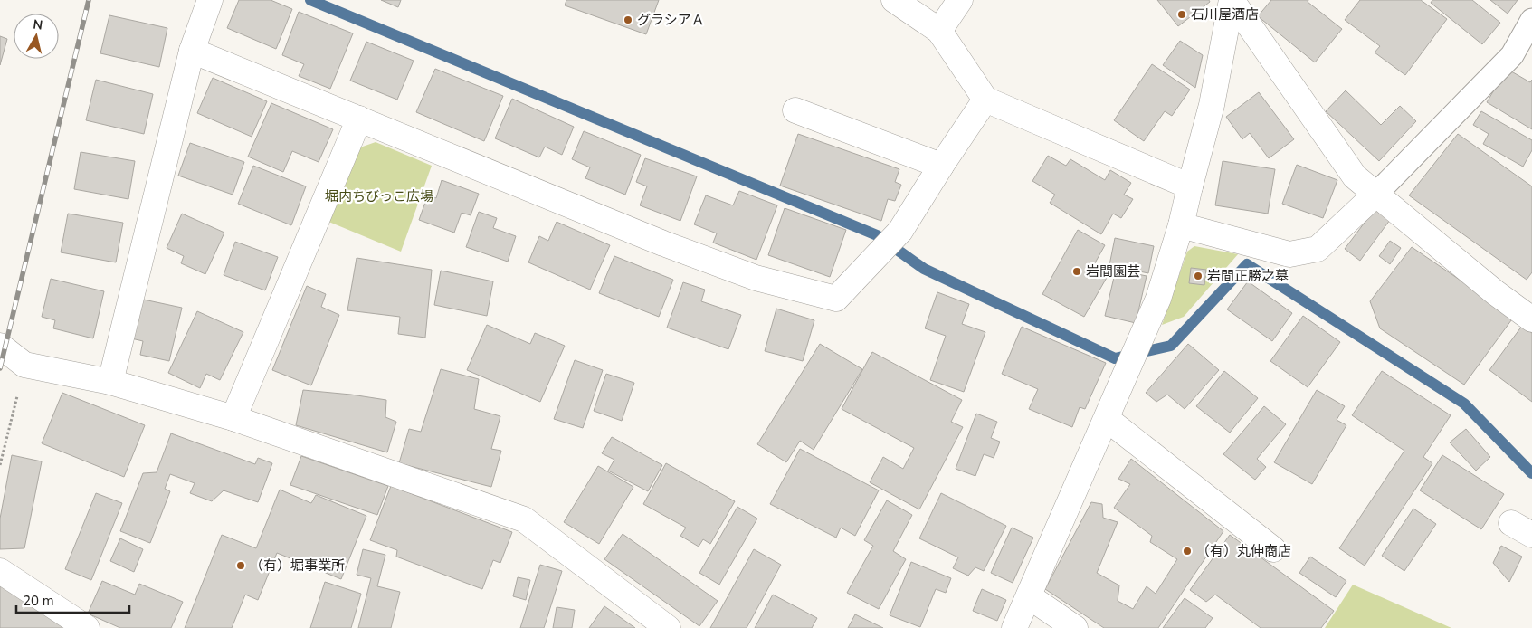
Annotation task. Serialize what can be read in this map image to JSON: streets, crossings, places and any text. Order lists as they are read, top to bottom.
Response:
{
  "parks": ["堀内ちびっこ広場"],
  "places": [
    "石川屋酒店",
    "グラシアＡ",
    "岩間園芸",
    "岩間正勝之墓",
    "（有）丸伸商店",
    "（有）堀事業所"
  ],
  "scale_bar": "20 m",
  "north": "top"
}
